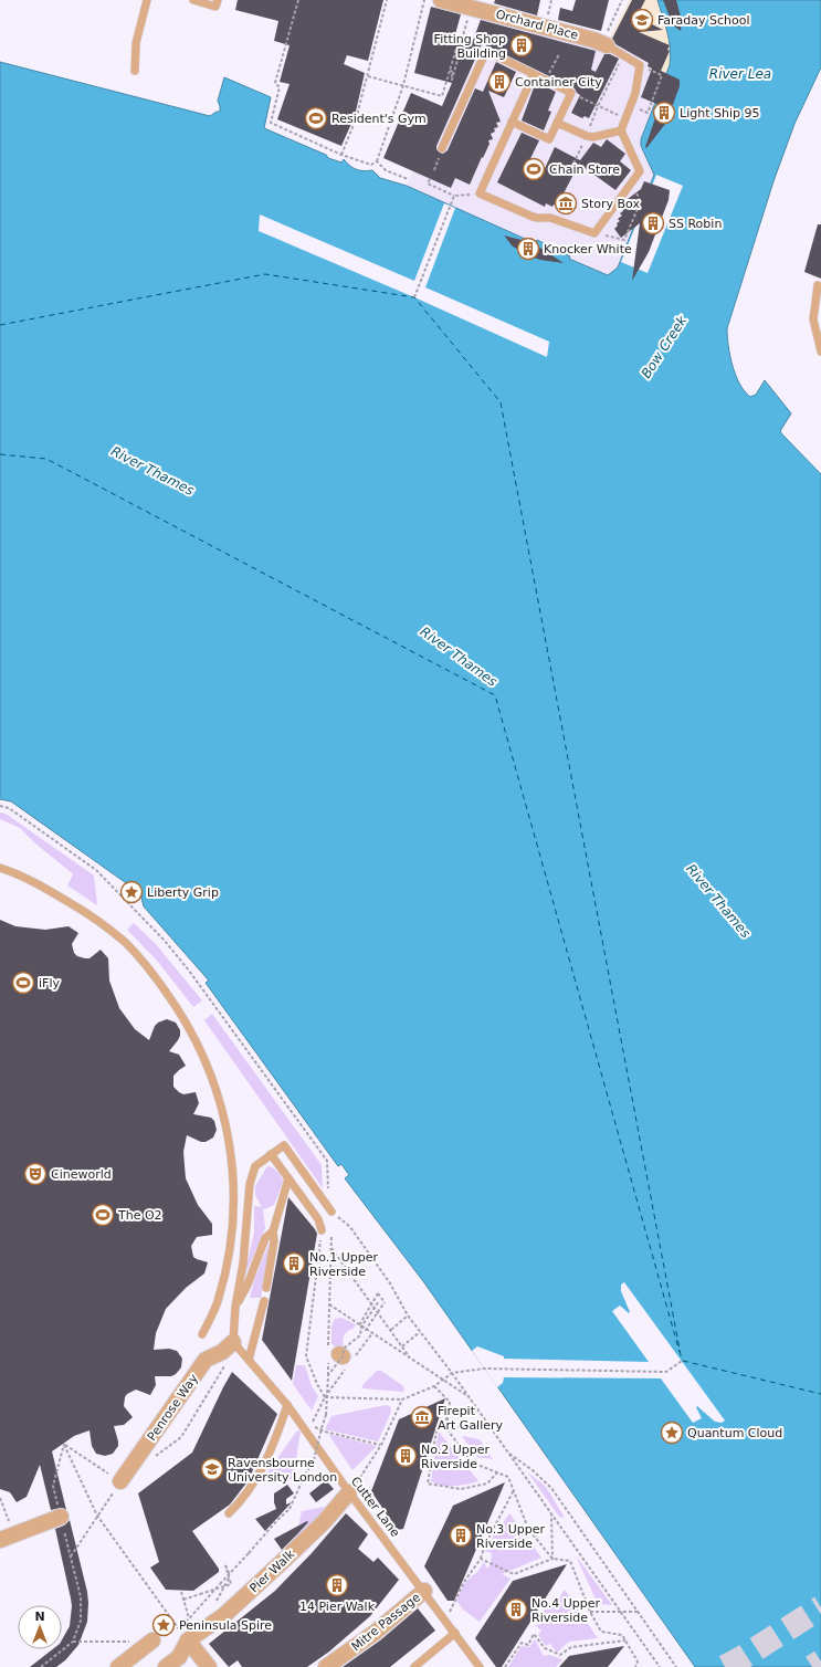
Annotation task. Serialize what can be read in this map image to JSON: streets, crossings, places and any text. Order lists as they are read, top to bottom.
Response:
{
  "streets": {
    "street": [
      "Orchard Place",
      "Penrose Way",
      "Pier Walk",
      "Mitre Passage"
    ],
    "lane": ["Cutter Lane"]
  },
  "crossings": [
    ["Penrose Way", "Cutter Lane"],
    ["Cutter Lane", "Pier Walk"],
    ["Cutter Lane", "Mitre Passage"]
  ],
  "water": ["River Lea", "Bow Creek", "River Thames"],
  "places": {
    "school or university": ["Faraday School", "Ravensbourne University London"],
    "building": [
      "Fitting Shop Building",
      "Container City",
      "Light Ship 95",
      "SS Robin",
      "Knocker White",
      "No.1 Upper Riverside",
      "No.2 Upper Riverside",
      "No.3 Upper Riverside",
      "14 Pier Walk",
      "No.4 Upper Riverside"
    ],
    "sports": [
      "Resident's Gym",
      "Chain Store",
      "iFly",
      "The O2"
    ],
    "museum": ["Story Box", "Firepit Art Gallery"],
    "place": ["Liberty Grip", "Quantum Cloud", "Peninsula Spire"],
    "theatre": ["Cineworld"]
  },
  "north": "top"
}
